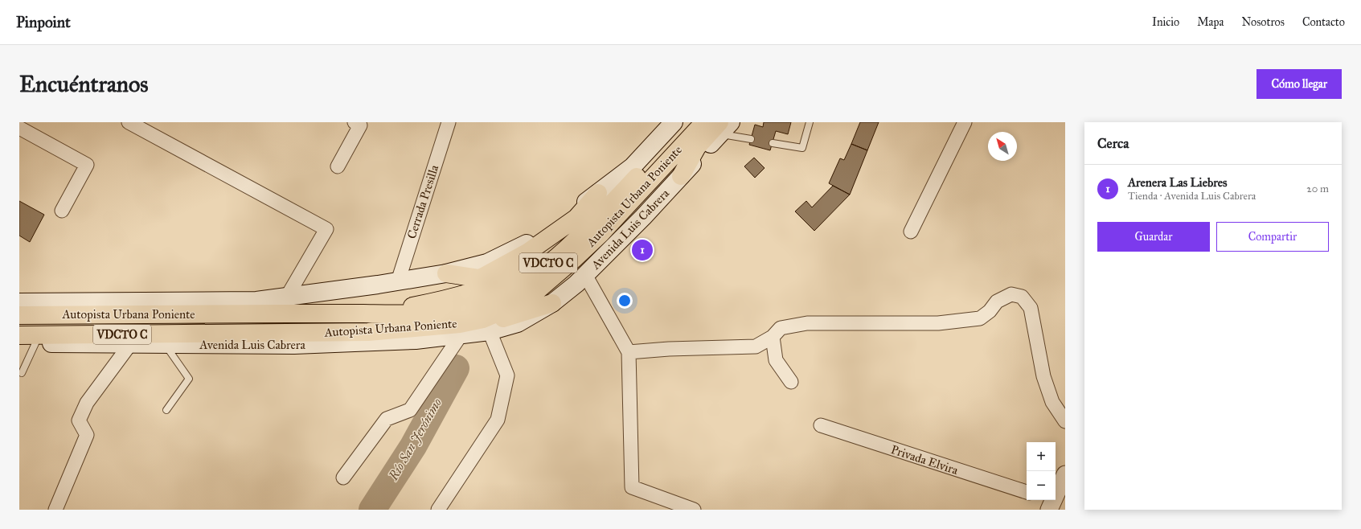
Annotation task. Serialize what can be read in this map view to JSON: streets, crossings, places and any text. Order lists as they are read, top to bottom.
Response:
{
  "streets": {
    "highway": ["Autopista Urbana Poniente", "VDCTO C"],
    "main road": ["Avenida Luis Cabrera"],
    "street": ["Cerrada Presilla", "Privada Elvira"]
  },
  "crossings": [
    ["Autopista Urbana Poniente", "Avenida Luis Cabrera"]
  ],
  "water": ["Río San Jerónimo"],
  "north": "top left",
  "page": {
    "header": "Pinpoint",
    "nav": [
      "Inicio",
      "Mapa",
      "Nosotros",
      "Contacto"
    ],
    "buttons": [
      "Cómo llegar",
      ["Guardar", "Compartir"]
    ],
    "title": "Encuéntranos",
    "heading": "Cerca",
    "list": [
      {
        "mark": "1",
        "name": "Arenera Las Liebres",
        "note": "Tienda · Avenida Luis Cabrera",
        "value": "20 m"
      }
    ],
    "pins": "1",
    "map_buttons": ["+", "−"]
  }
}
